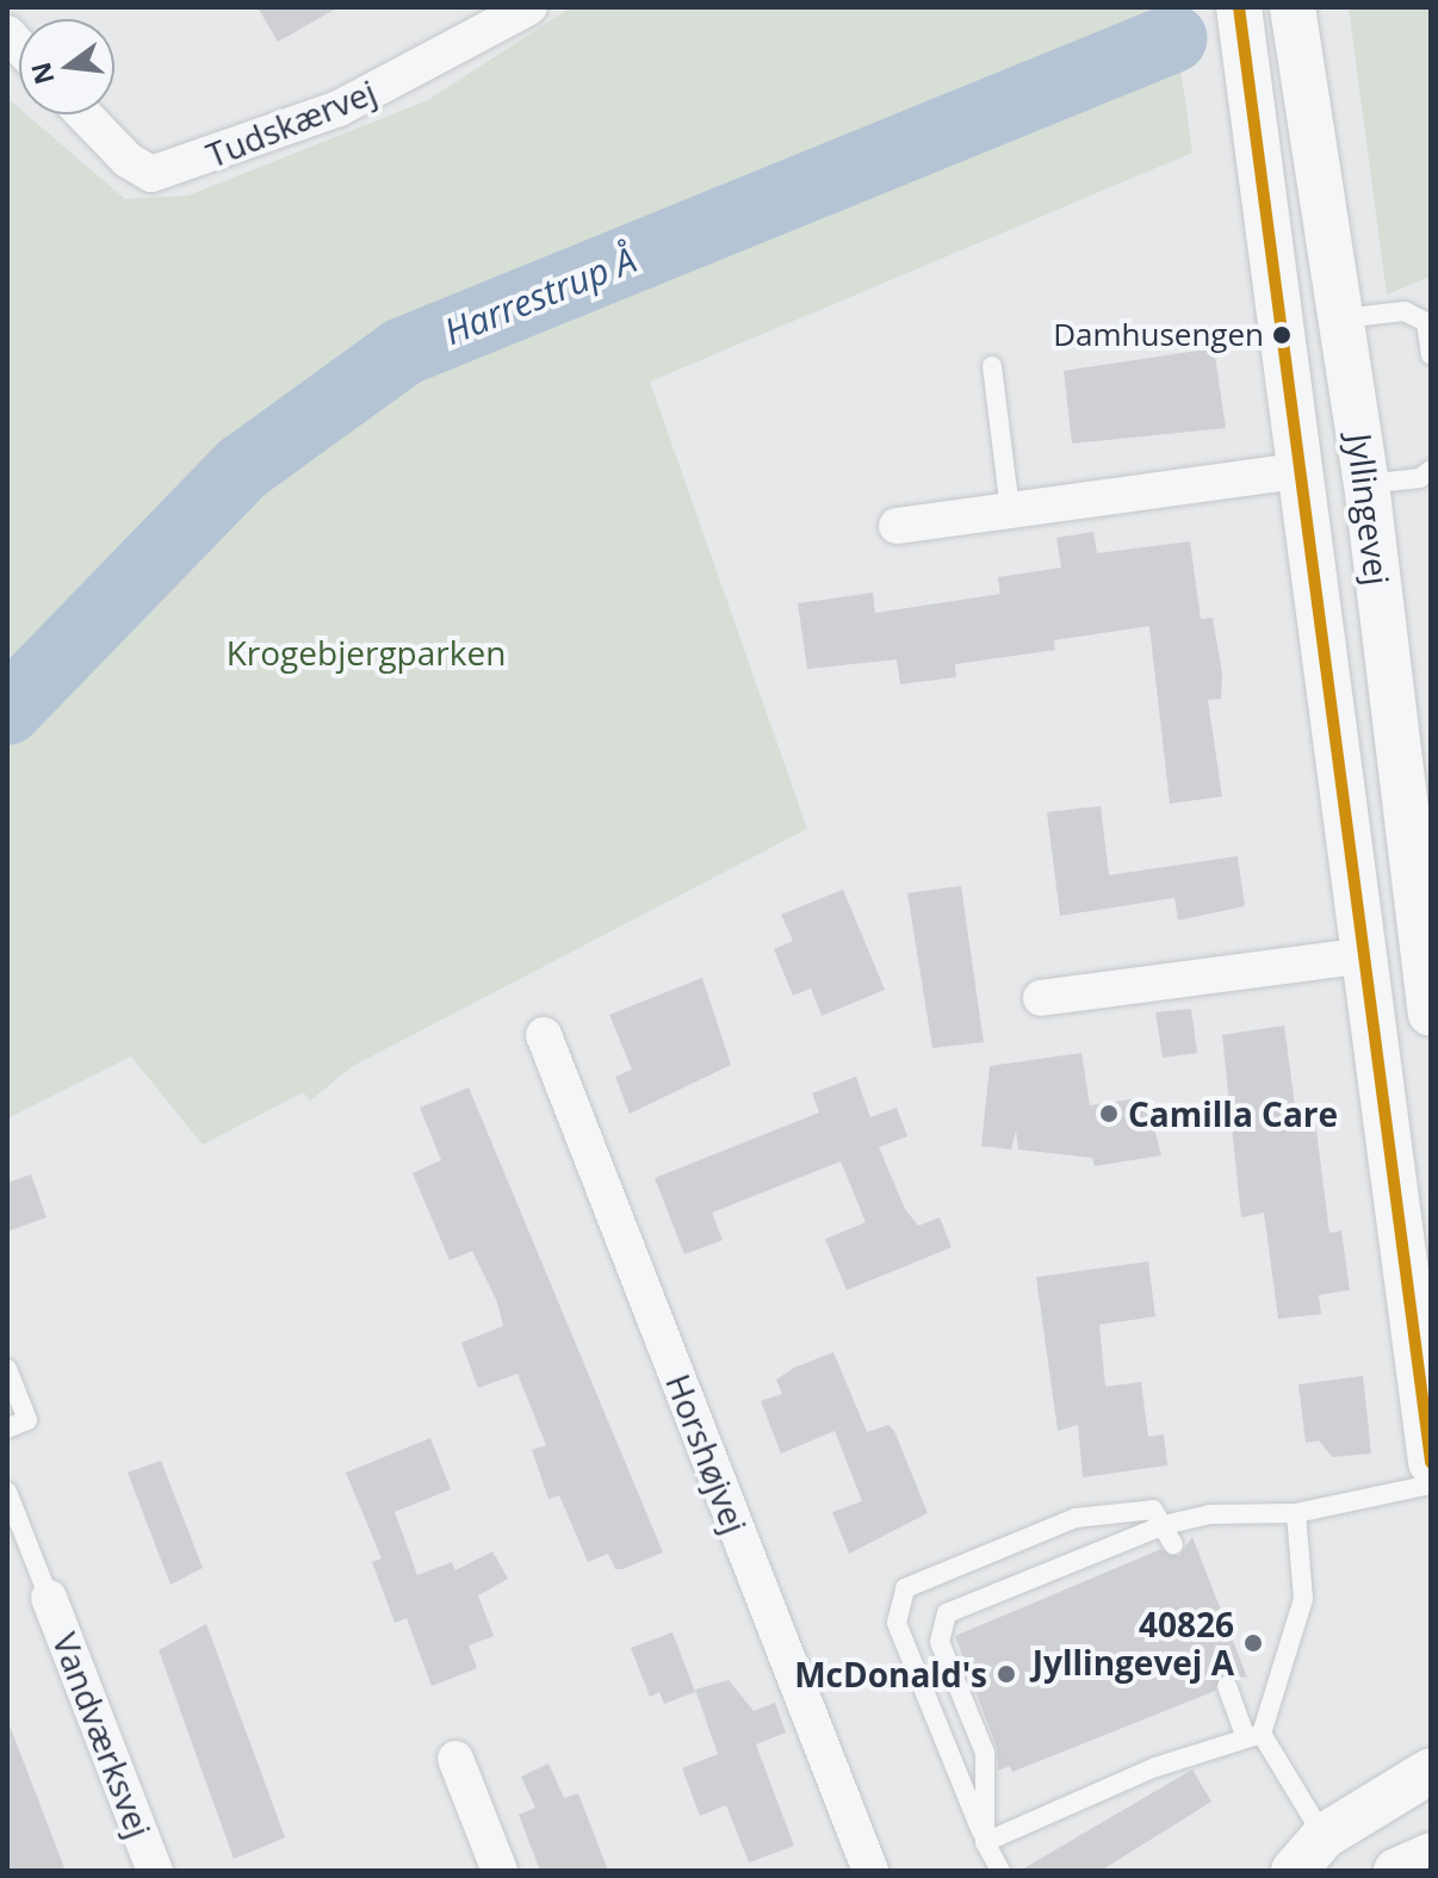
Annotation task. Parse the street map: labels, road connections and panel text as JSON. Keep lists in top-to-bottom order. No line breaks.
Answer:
{"streets":{"street":["Tudskærvej","Jyllingevej","Horshøjvej","Vandværksvej"]},"water":["Harrestrup Å"],"parks":["Krogebjergparken"],"places":["Damhusengen","Camilla Care","40826 Jyllingevej A","McDonald's"],"north":"left"}
